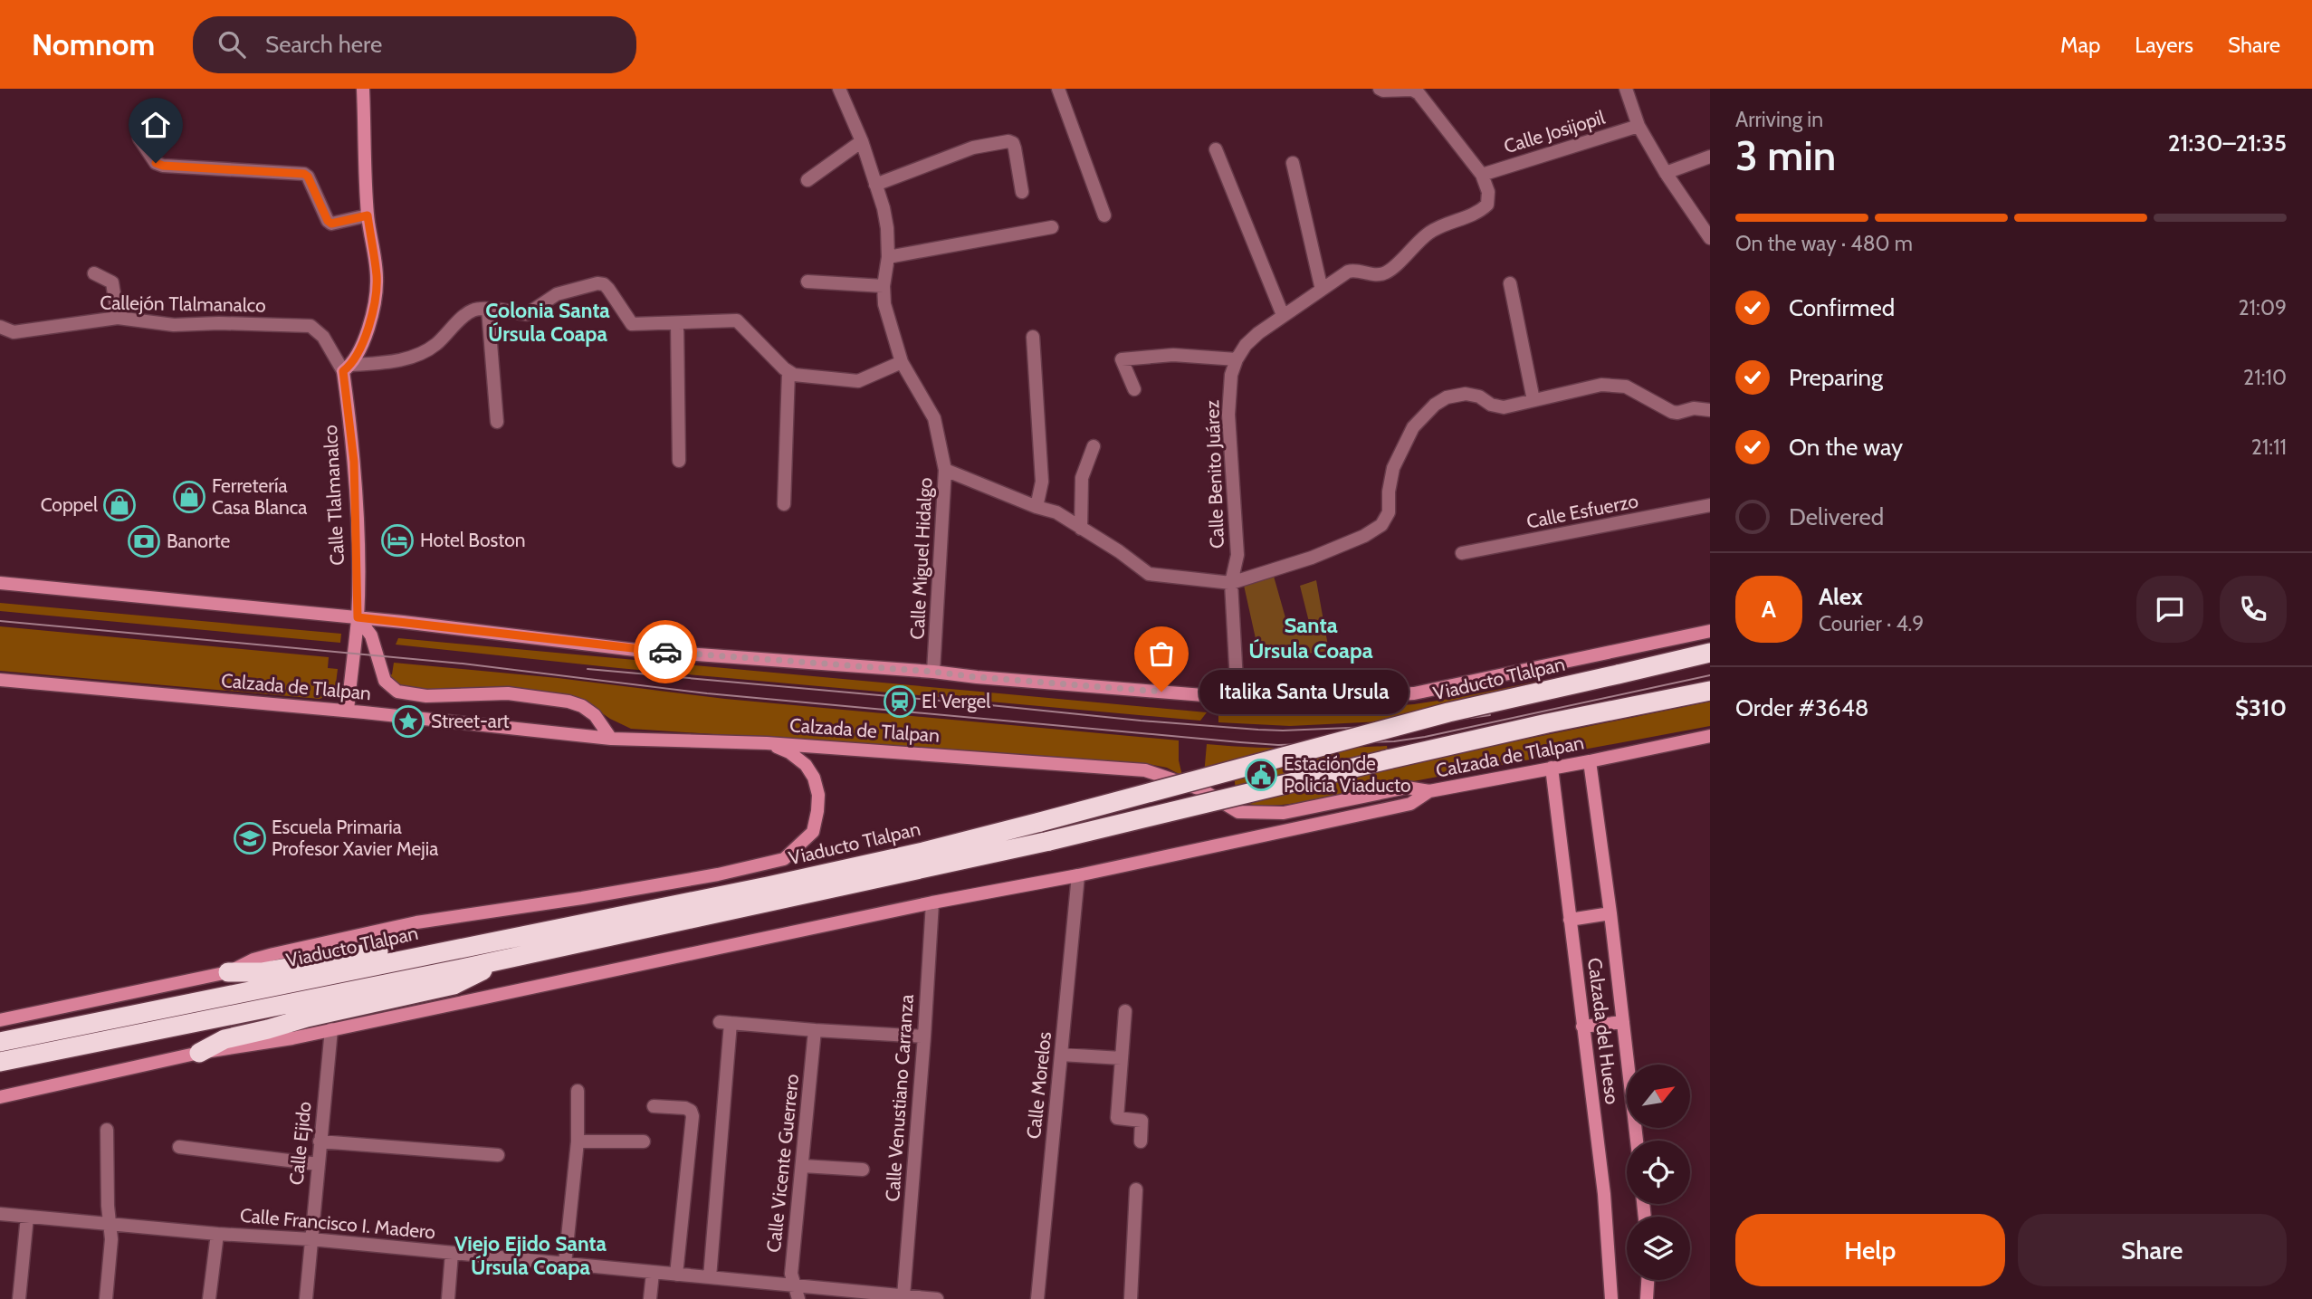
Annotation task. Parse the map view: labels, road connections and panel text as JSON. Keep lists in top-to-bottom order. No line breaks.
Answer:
{"streets":{"highway":["Viaducto Tlalpan"],"main road":["Calle Tlalmanalco","Calzada de Tlalpan","Calzada del Hueso"],"street":["Calle Josijopil","Callejón Tlalmanalco","Calle Benito Juárez","Calle Esfuerzo","Calle Miguel Hidalgo","Calle Morelos","Calle Venustiano Carranza","Calle Ejido","Calle Vicente Guerrero","Calle Francisco I. Madero"]},"crossings":[["Calle Josijopil","Calle Benito Juárez"],["Callejón Tlalmanalco","Calle Tlalmanalco"],["Calle Tlalmanalco","Calzada de Tlalpan"],["Viaducto Tlalpan","Calzada de Tlalpan"],["Calzada de Tlalpan","Calzada del Hueso"],["Calle Venustiano Carranza","Calle Francisco I. Madero"],["Calle Ejido","Calle Francisco I. Madero"],["Calle Vicente Guerrero","Calle Francisco I. Madero"]],"districts":["Colonia Santa Úrsula Coapa","Santa Úrsula Coapa","Viejo Ejido Santa Úrsula Coapa"],"places":{"shop":["Ferretería Casa Blanca","Coppel"],"hotel":["Hotel Boston"],"bank":["Banorte"],"other":["Italika Santa Ursula"],"station":["El Vergel"],"place":["Street-art"],"public building":["Estación de Policía Viaducto"],"school or university":["Escuela Primaria Profesor Xavier Mejia"]},"north":"top right","page":{"header":"Nomnom","search":"Search here","nav":["Map","Layers","Share"],"heading":["3 min","Arriving in","21:30–21:35"],"panel":["Alex","Courier · 4.9","Order #3648","$310"],"bar":"On the way · 480 m","list":[["Confirmed","21:09"],["Preparing","21:10"],["On the way","21:11"],"Delivered"],"round":"A","bubble":"Italika Santa Ursula","buttons":["Help","Share"]}}
